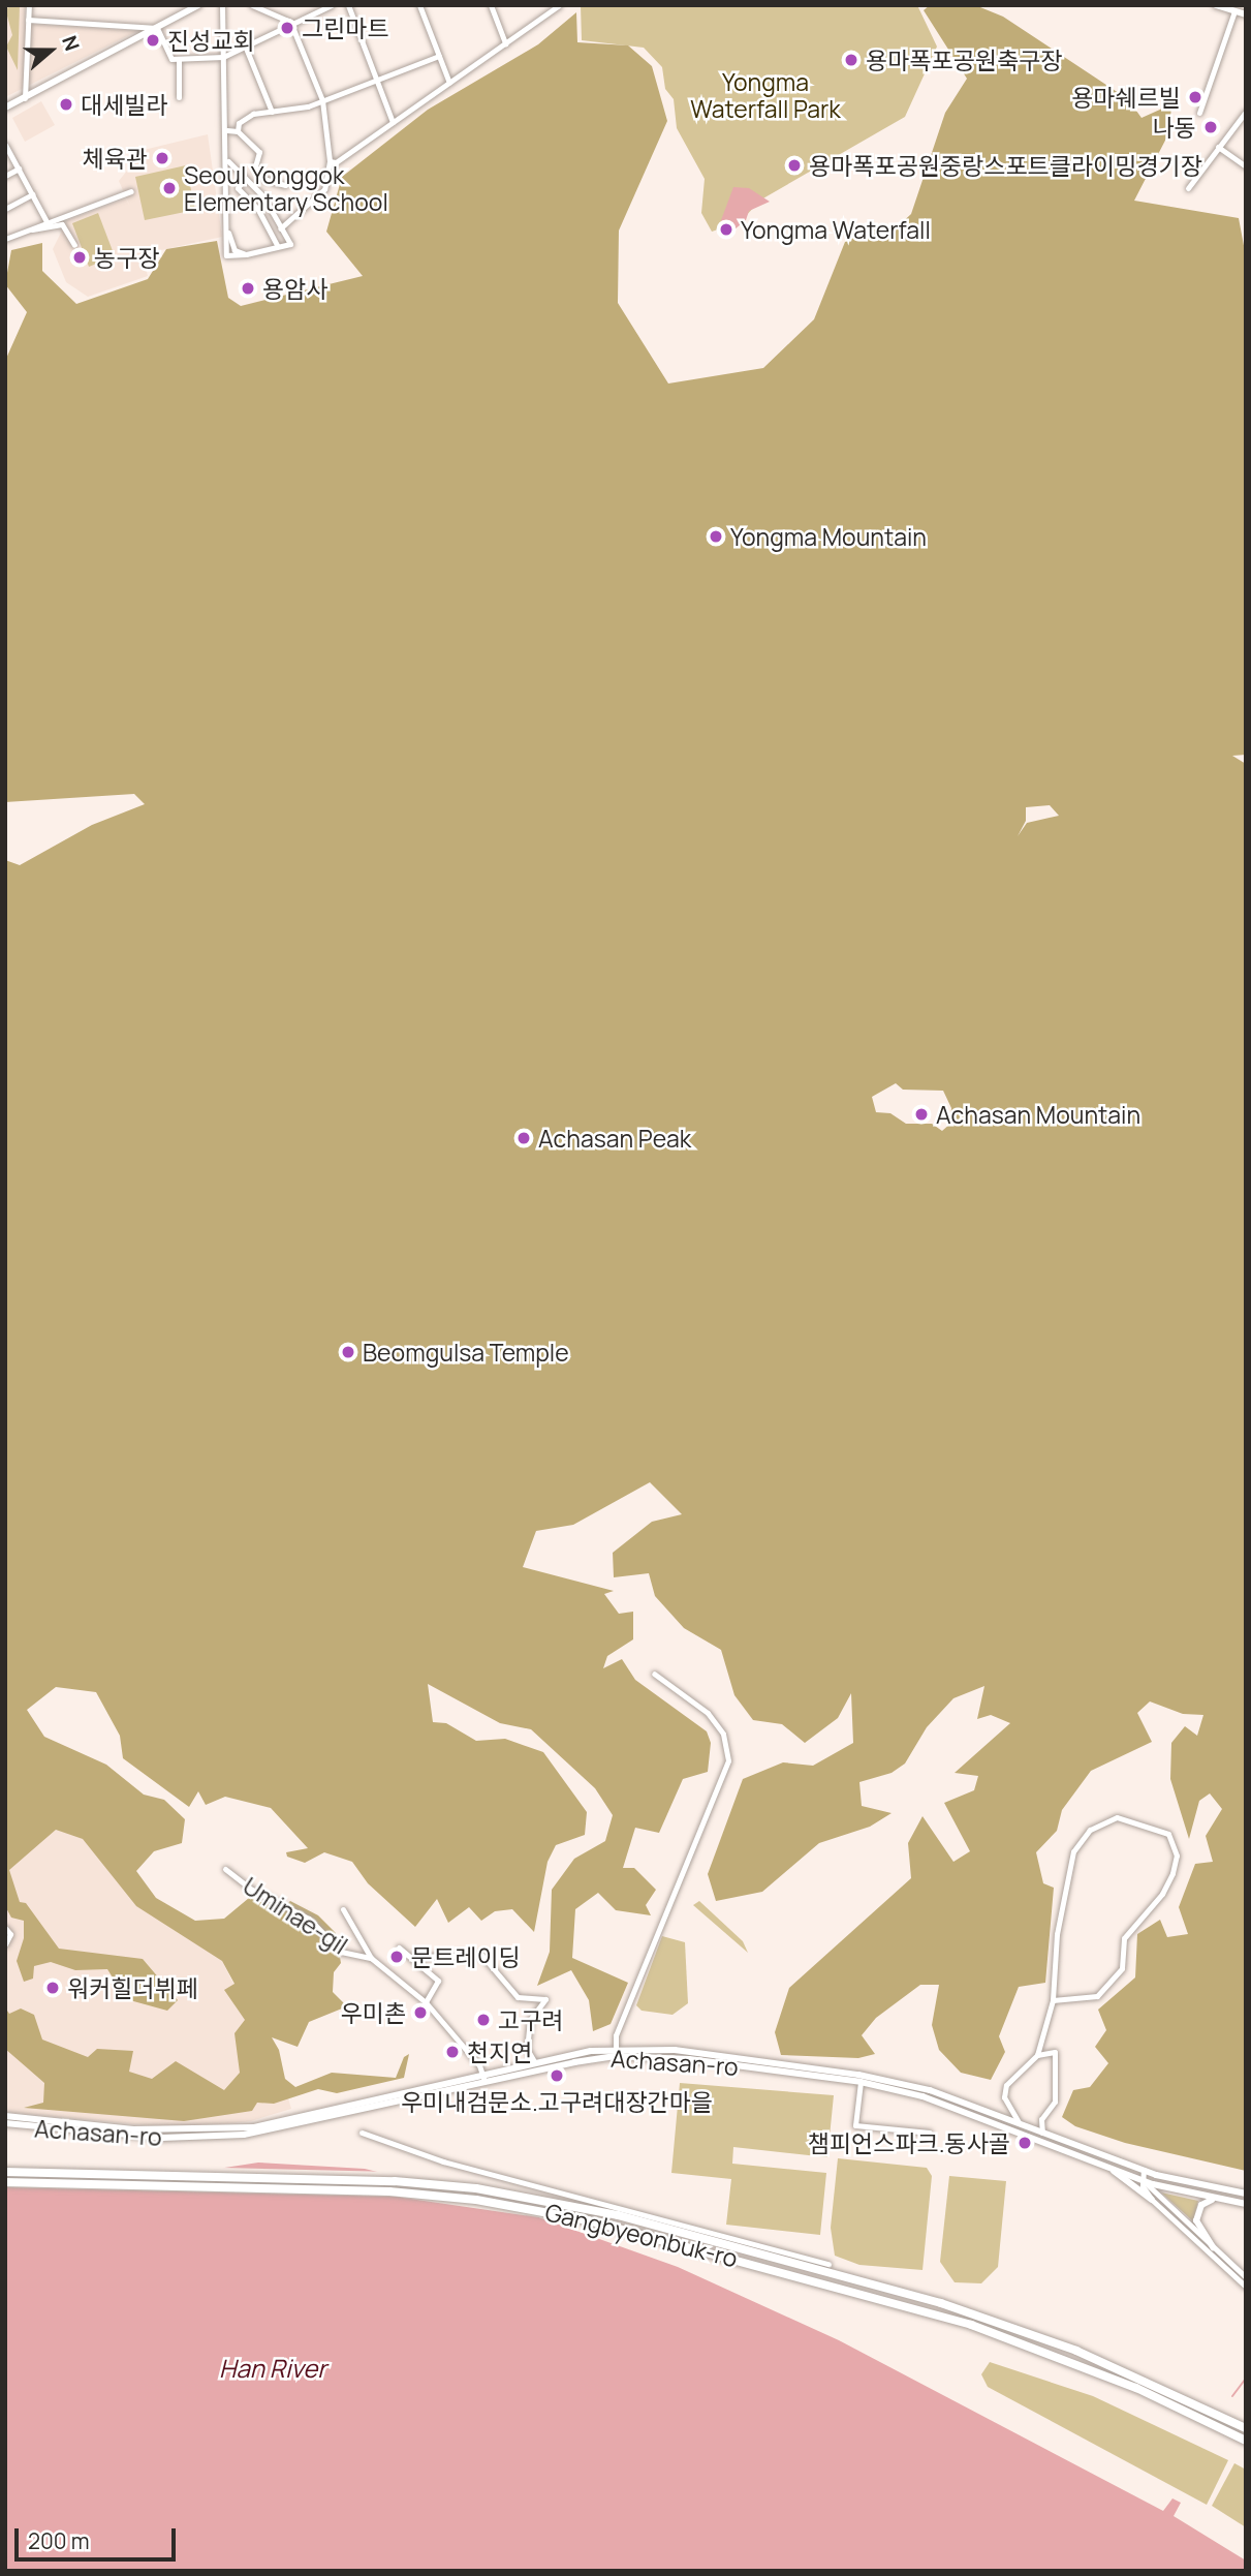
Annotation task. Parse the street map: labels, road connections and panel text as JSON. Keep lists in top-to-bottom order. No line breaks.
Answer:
{"streets":{"highway":["Gangbyeonbuk-ro"],"main road":["Achasan-ro"],"street":["Uminae-gil"]},"crossings":[["Uminae-gil","Achasan-ro"]],"water":["Han River"],"parks":["Yongma Waterfall Park"],"places":["그린마트","진성교회","용마폭포공원축구장","용마쉐르빌","대세빌라","나동","체육관","용마폭포공원중랑스포트클라이밍경기장","Seoul Yonggok Elementary School","Yongma Waterfall","농구장","용암사","Yongma Mountain","Achasan Mountain","Achasan Peak","Beomgulsa Temple","문트레이딩","워커힐더뷔페","우미촌","고구려","천지연","우미내검문소.고구려대장간마을","챔피언스파크.동사골"],"scale_bar":"200 m","north":"right"}
